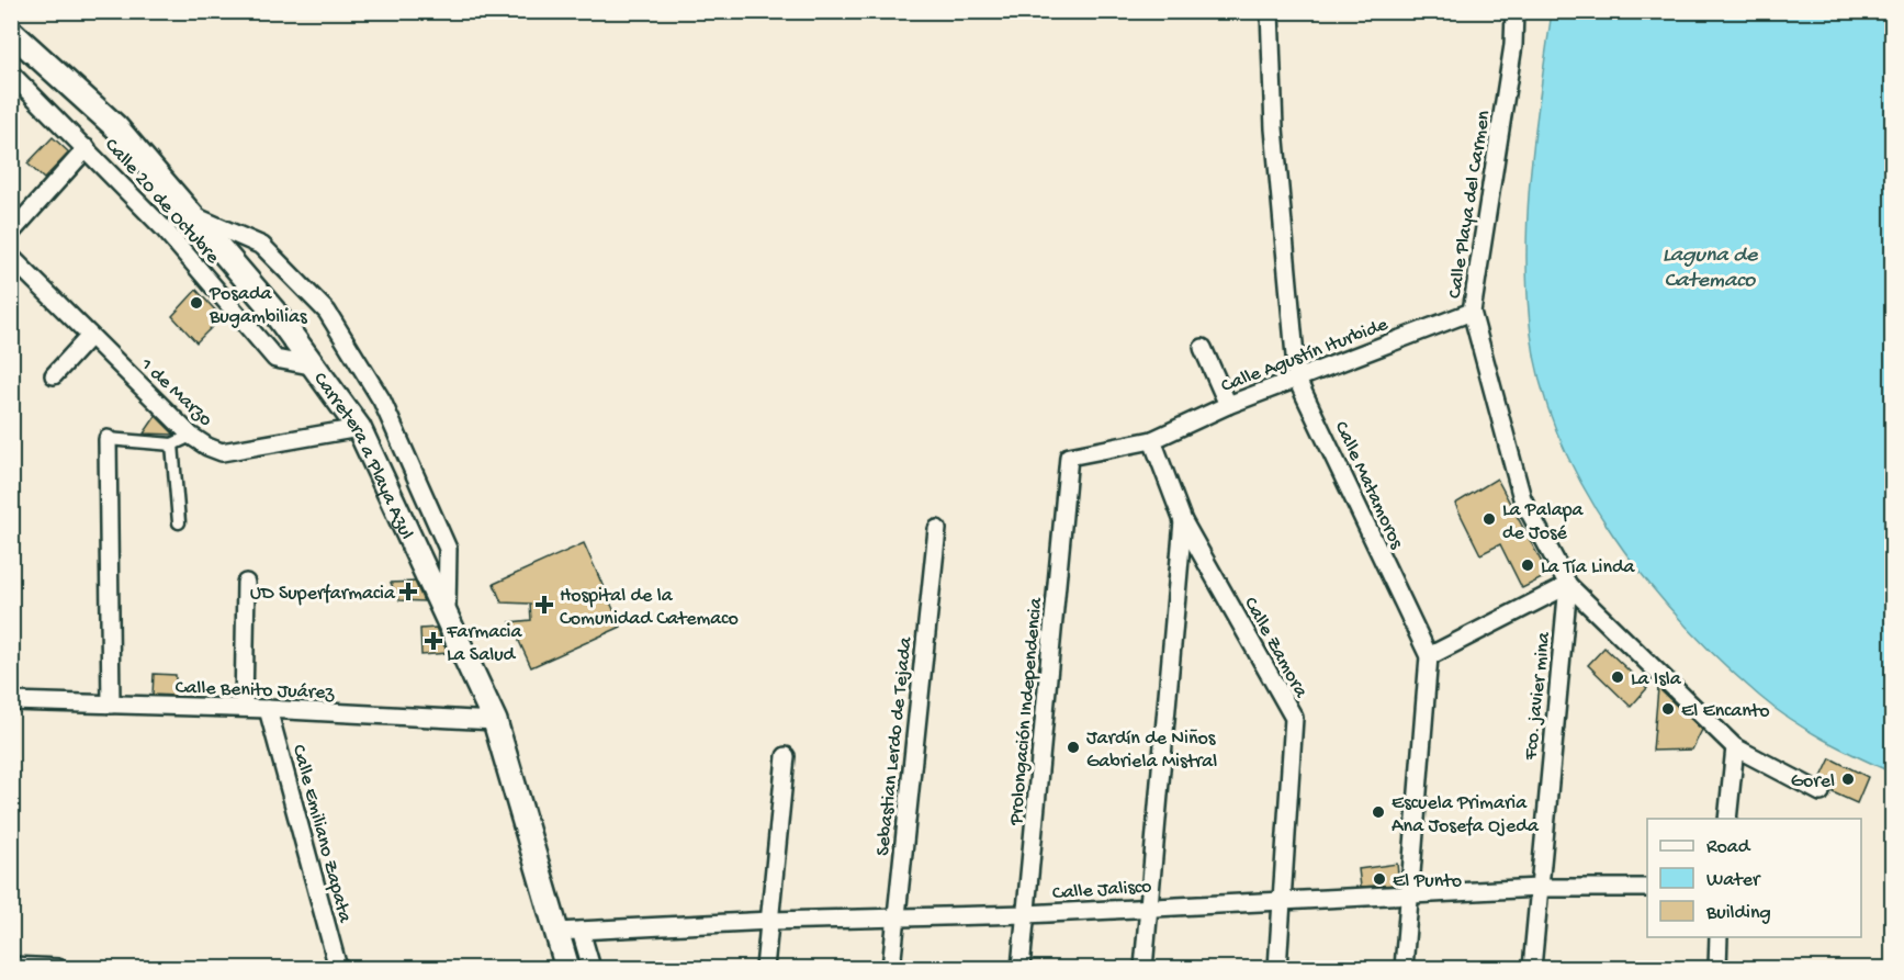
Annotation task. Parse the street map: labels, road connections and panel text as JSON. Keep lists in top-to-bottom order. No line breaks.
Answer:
{"streets":{"main road":["Carretera a Playa Azul"],"street":["Calle 20 de Octubre","Calle Playa del Carmen","Calle Agustín Iturbide","1 de Marzo","Calle Matamoros","Calle Zamora","Calle Benito Juárez","Fco. javier mina","Prolongación Independencia","Sebastian Lerdo de Tejada","Calle Emiliano Zapata","Calle Jalisco"]},"crossings":[["Calle 20 de Octubre","Carretera a Playa Azul"],["Calle Playa del Carmen","Calle Agustín Iturbide"],["Calle Playa del Carmen","Fco. javier mina"],["Calle Agustín Iturbide","Calle Matamoros"],["Calle Agustín Iturbide","Calle Zamora"],["Calle Agustín Iturbide","Prolongación Independencia"],["1 de Marzo","Carretera a Playa Azul"],["Carretera a Playa Azul","Calle Benito Juárez"],["Carretera a Playa Azul","Calle Jalisco"],["Calle Zamora","Calle Jalisco"],["Calle Benito Juárez","Calle Emiliano Zapata"],["Fco. javier mina","Calle Jalisco"],["Prolongación Independencia","Calle Jalisco"],["Sebastian Lerdo de Tejada","Calle Jalisco"]],"water":["Laguna de Catemaco"],"places":{"other":["Posada Bugambilias","La Palapa de José","La Tía Linda","La Isla","El Encanto","Jardín de Niños Gabriela Mistral","Gorel","Escuela Primaria Ana Josefa Ojeda","El Punto"],"health":["UD Superfarmacia","Hospital de la Comunidad Catemaco","Farmacia La Salud"]},"legend":["Road","Water","Building"]}
